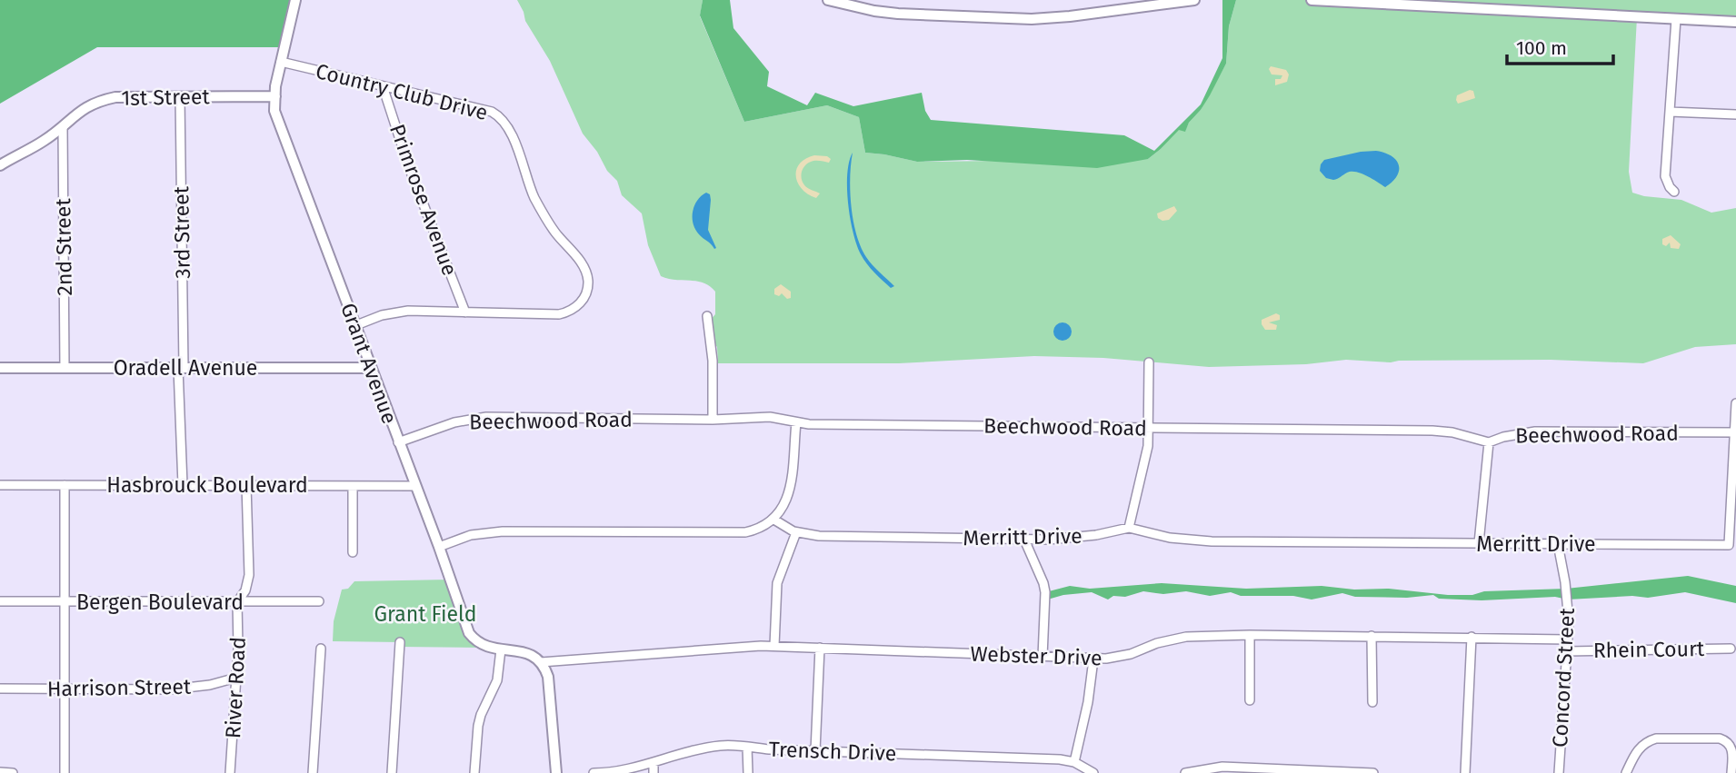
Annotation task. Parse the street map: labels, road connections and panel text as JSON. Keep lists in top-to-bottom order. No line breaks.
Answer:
{"streets":{"street":["Country Club Drive","1st Street","Primrose Avenue","3rd Street","2nd Street","Grant Avenue","Oradell Avenue","Beechwood Road","Hasbrouck Boulevard","Merritt Drive","Bergen Boulevard","Rhein Court","Webster Drive","Concord Street","Harrison Street","River Road","Trensch Drive"]},"crossings":[["Country Club Drive","Primrose Avenue"],["Country Club Drive","Grant Avenue"],["1st Street","3rd Street"],["1st Street","2nd Street"],["1st Street","Grant Avenue"],["3rd Street","Oradell Avenue"],["3rd Street","Hasbrouck Boulevard"],["2nd Street","Oradell Avenue"],["Grant Avenue","Oradell Avenue"],["Grant Avenue","Beechwood Road"],["Grant Avenue","Hasbrouck Boulevard"],["Grant Avenue","Webster Drive"],["Beechwood Road","Merritt Drive"],["Merritt Drive","Concord Street"],["Bergen Boulevard","River Road"],["Rhein Court","Concord Street"],["Webster Drive","Concord Street"],["Harrison Street","River Road"]],"parks":["Grant Field"],"scale_bar":"100 m"}
